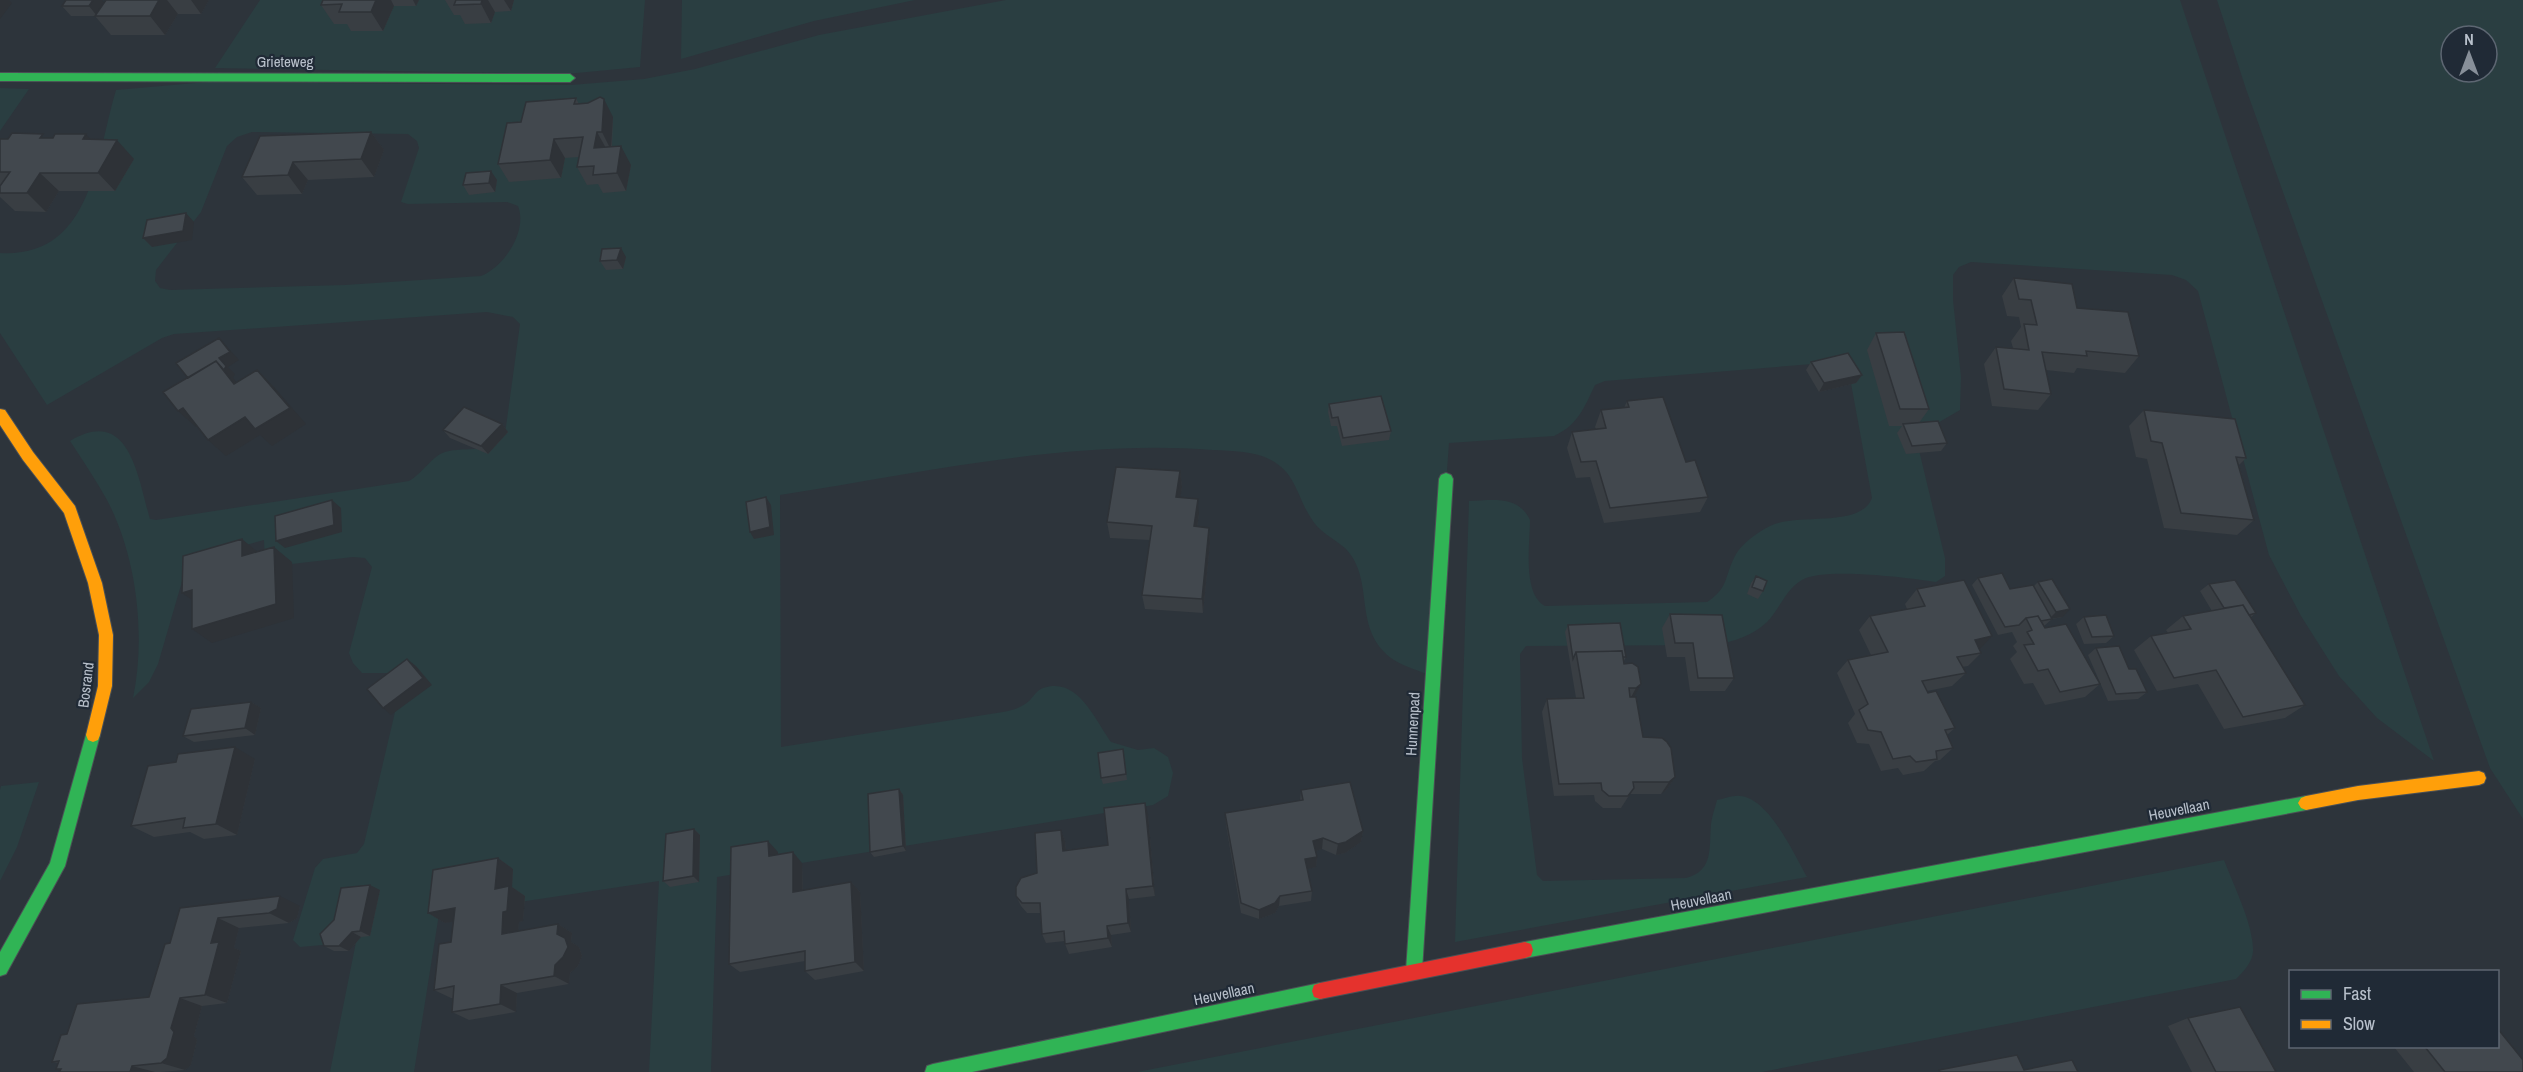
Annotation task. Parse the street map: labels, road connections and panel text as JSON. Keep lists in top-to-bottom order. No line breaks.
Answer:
{"streets":{"street":["Grieteweg","Bosrand","Hunnenpad","Heuvellaan"]},"crossings":[["Hunnenpad","Heuvellaan"]],"legend":["Fast","Slow"],"north":"top"}
